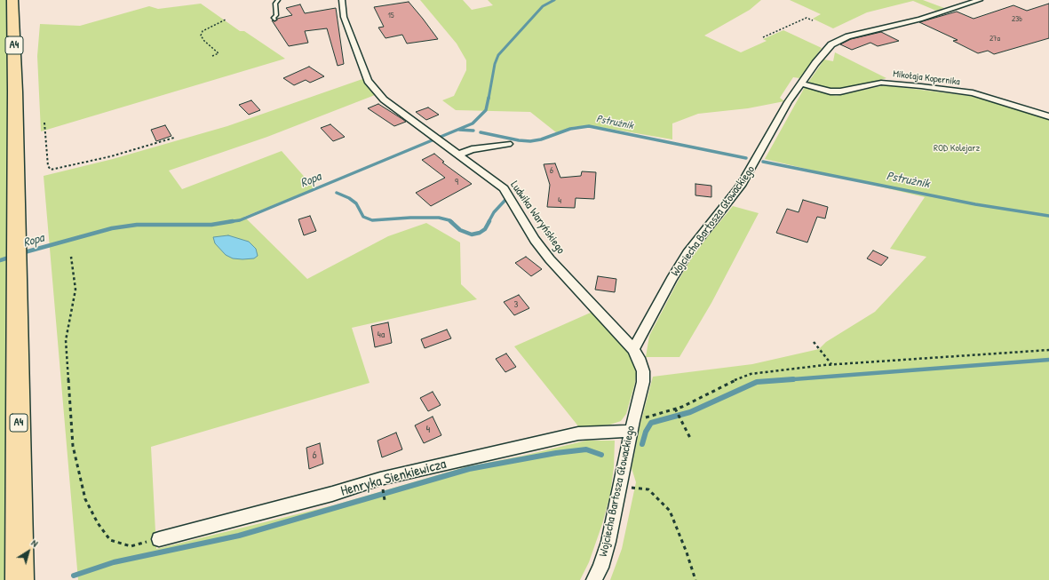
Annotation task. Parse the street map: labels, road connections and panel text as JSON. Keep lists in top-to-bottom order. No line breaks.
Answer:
{"streets":{"highway":["A4"],"street":["Mikołaja Kopernika","Ludwika Waryńskiego","Wojciecha Bartosza Głowackiego","Henryka Sienkiewicza"]},"crossings":[["Mikołaja Kopernika","Wojciecha Bartosza Głowackiego"],["Ludwika Waryńskiego","Wojciecha Bartosza Głowackiego"],["Wojciecha Bartosza Głowackiego","Henryka Sienkiewicza"]],"water":["Pstrużnik","Ropa"],"parks":["ROD Kolejarz"],"house_numbers":["15","23b","27a","6","9","4","3","4a","4","6"],"north":"top right"}
